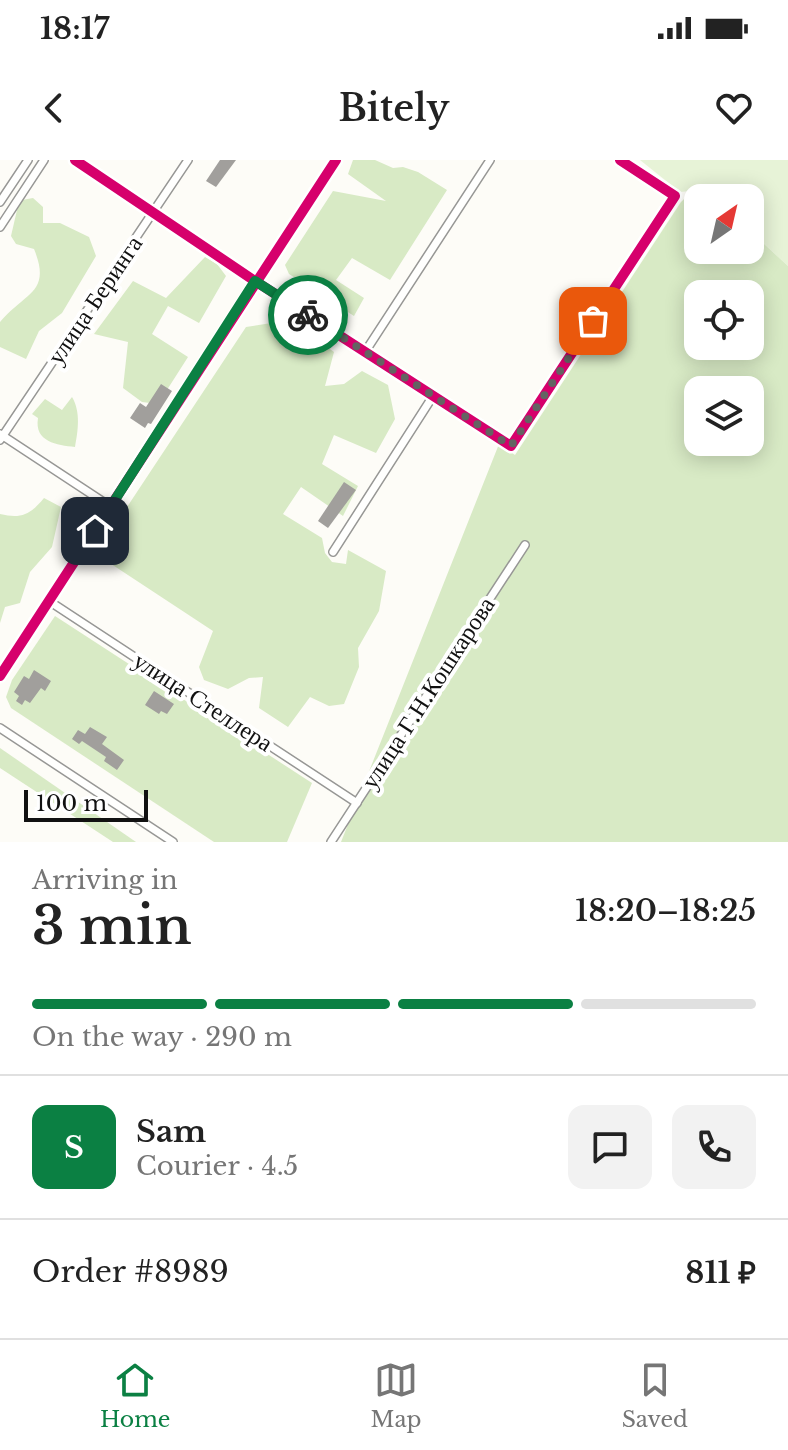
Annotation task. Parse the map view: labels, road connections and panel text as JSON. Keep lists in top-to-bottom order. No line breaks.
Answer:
{"streets":{"street":["улица Беринга","улица Г.Н.Кошкарова","улица Стеллера"]},"crossings":[["улица Г.Н.Кошкарова","улица Стеллера"]],"scale_bar":"100 m","north":"top right","page":{"status":"18:17","header":"Bitely","scale":"100 m","heading":["3 min","Arriving in","18:20–18:25"],"panel":["Sam","Courier · 4.5","Order #8989","811 ₽"],"bar":"On the way · 290 m","round":"S","tabs":["Home","Map","Saved"]}}
